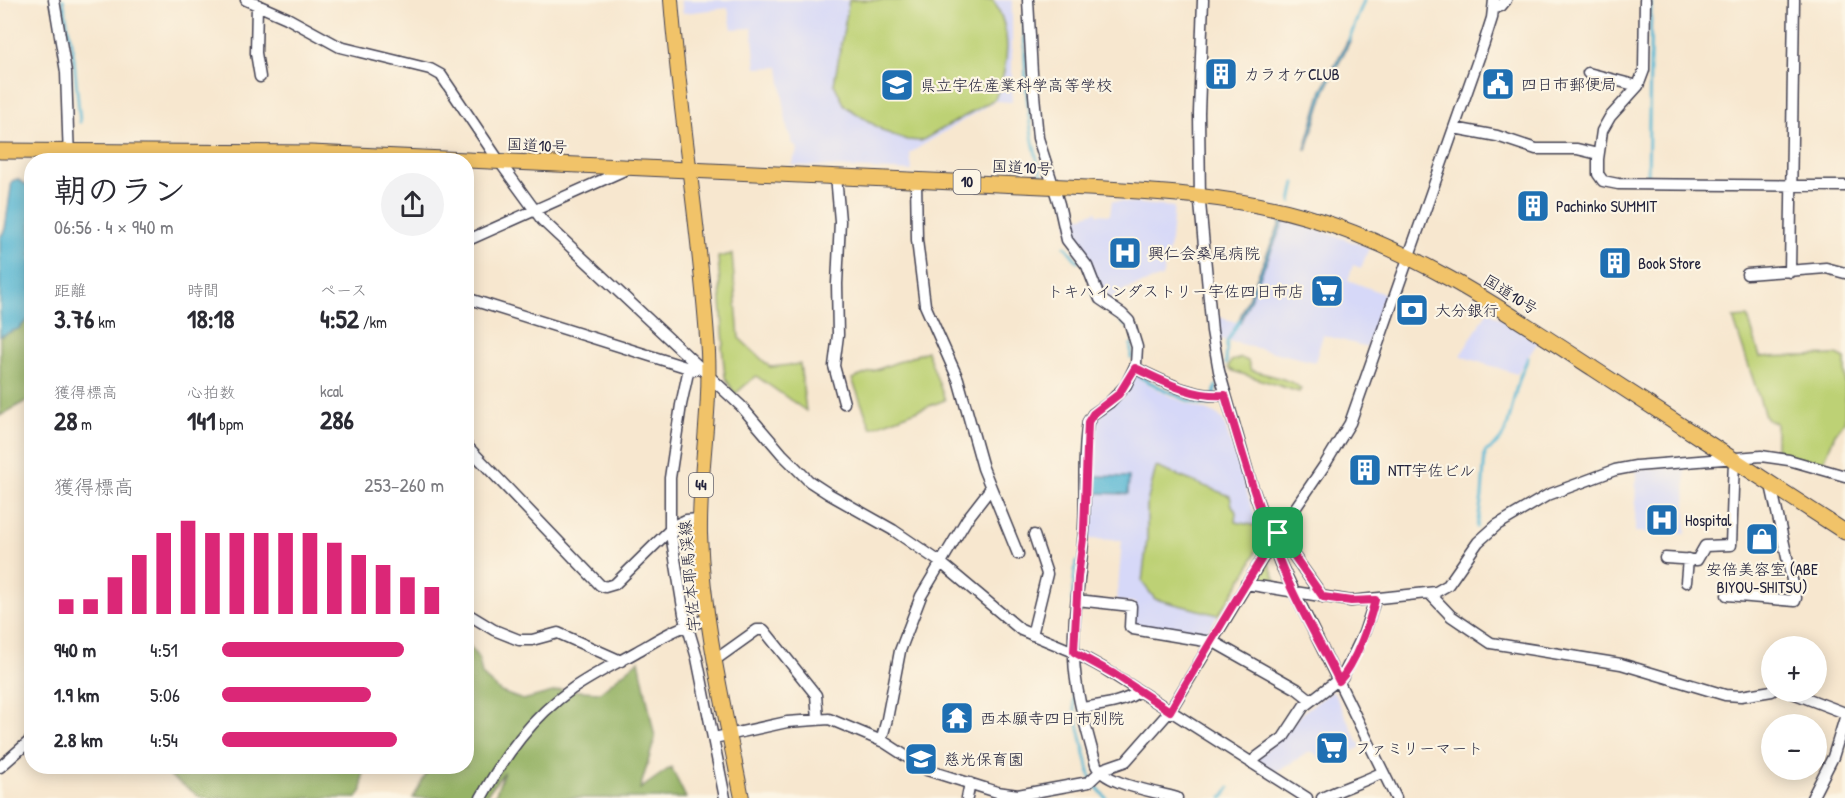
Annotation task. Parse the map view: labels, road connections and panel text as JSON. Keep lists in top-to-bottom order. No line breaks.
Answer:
{"streets":{"highway":["国道10号","10"],"main road":["44","宇佐本耶馬渓線"]},"crossings":[["国道10号","宇佐本耶馬渓線"]],"places":{"building":["カラオケCLUB","Pachinko SUMMIT","Book Store","NTT宇佐ビル"],"public building":["四日市郵便局"],"school or university":["県立宇佐産業科学高等学校","慈光保育園"],"hospital":["興仁会桑尾病院","Hospital"],"supermarket":["トキハインダストリー宇佐四日市店","ファミリーマート"],"bank":["大分銀行"],"shop":["安倍美容室 (ABE BIYOU-SHITSU)"],"temple":["西本願寺四日市別院"]},"page":{"heading":["朝のラン","06:56 · 4 × 940 m"],"stats":[["距離","3.76 km"],["時間","18:18"],["ペース","4:52 /km"],["獲得標高","28 m"],["心拍数","141 bpm"],["kcal","286"]],"chart":["獲得標高","253–260 m"],"list":[{"name":"940 m","note":"4:51"},{"name":"1.9 km","note":"5:06"},{"name":"2.8 km","note":"4:54"}],"map_buttons":["+","−"]}}
